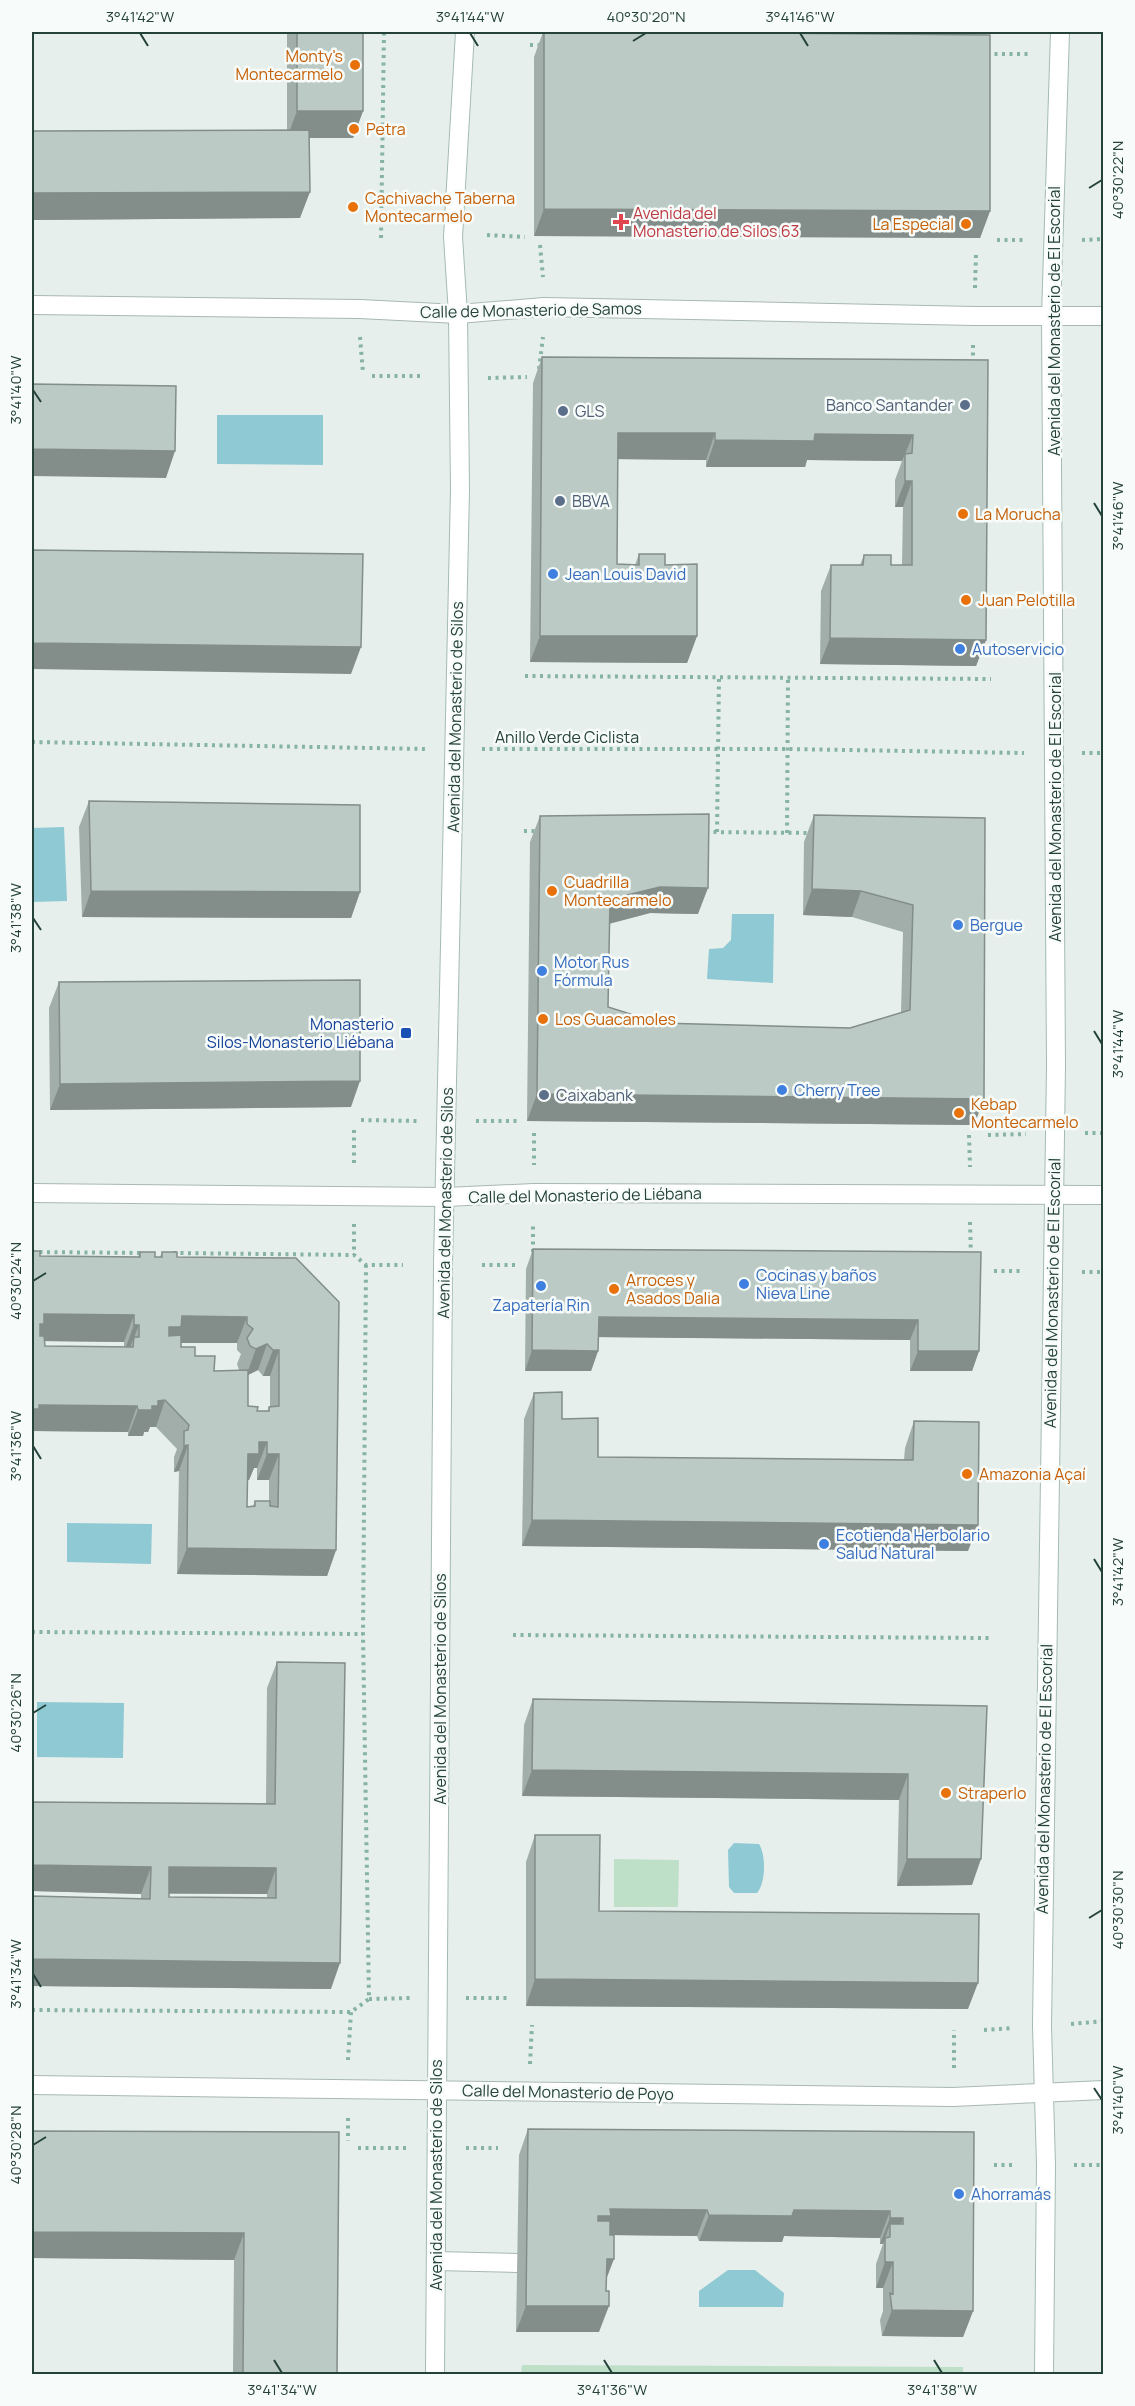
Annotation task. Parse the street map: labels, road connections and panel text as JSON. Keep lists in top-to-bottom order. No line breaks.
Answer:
{"streets":{"street":["Calle de Monasterio de Samos","Avenida del Monasterio de El Escorial","Avenida del Monasterio de Silos","Calle del Monasterio de Liébana","Calle del Monasterio de Poyo"],"path":["Anillo Verde Ciclista"]},"crossings":[["Calle de Monasterio de Samos","Avenida del Monasterio de El Escorial"],["Calle de Monasterio de Samos","Avenida del Monasterio de Silos"],["Avenida del Monasterio de El Escorial","Anillo Verde Ciclista"],["Avenida del Monasterio de El Escorial","Calle del Monasterio de Liébana"],["Avenida del Monasterio de El Escorial","Calle del Monasterio de Poyo"],["Avenida del Monasterio de Silos","Anillo Verde Ciclista"],["Avenida del Monasterio de Silos","Calle del Monasterio de Liébana"],["Avenida del Monasterio de Silos","Calle del Monasterio de Poyo"]],"places":{"other":["Monty's Montecarmelo","Petra","Cachivache Taberna Montecarmelo","La Especial","Banco Santander","GLS","BBVA","La Morucha","Jean Louis David","Juan Pelotilla","Autoservicio","Cuadrilla Montecarmelo","Bergue","Motor Rus Fórmula","Los Guacamoles","Cherry Tree","Caixabank","Kebap Montecarmelo","Cocinas y baños Nieva Line","Zapatería Rin","Arroces y Asados Dalia","Amazonia Açaí","Ecotienda Herbolario Salud Natural","Straperlo","Ahorramás"],"health":["Avenida del Monasterio de Silos 63"],"transit":["Monasterio Silos-Monasterio Liébana"]},"coordinates":["3°41'42\"W","3°41'44\"W","40°30'20\"N","3°41'46\"W","40°30'22\"N","3°41'40\"W","3°41'38\"W","40°30'24\"N","3°41'36\"W","40°30'26\"N","40°30'30\"N","3°41'34\"W","40°30'28\"N"]}
